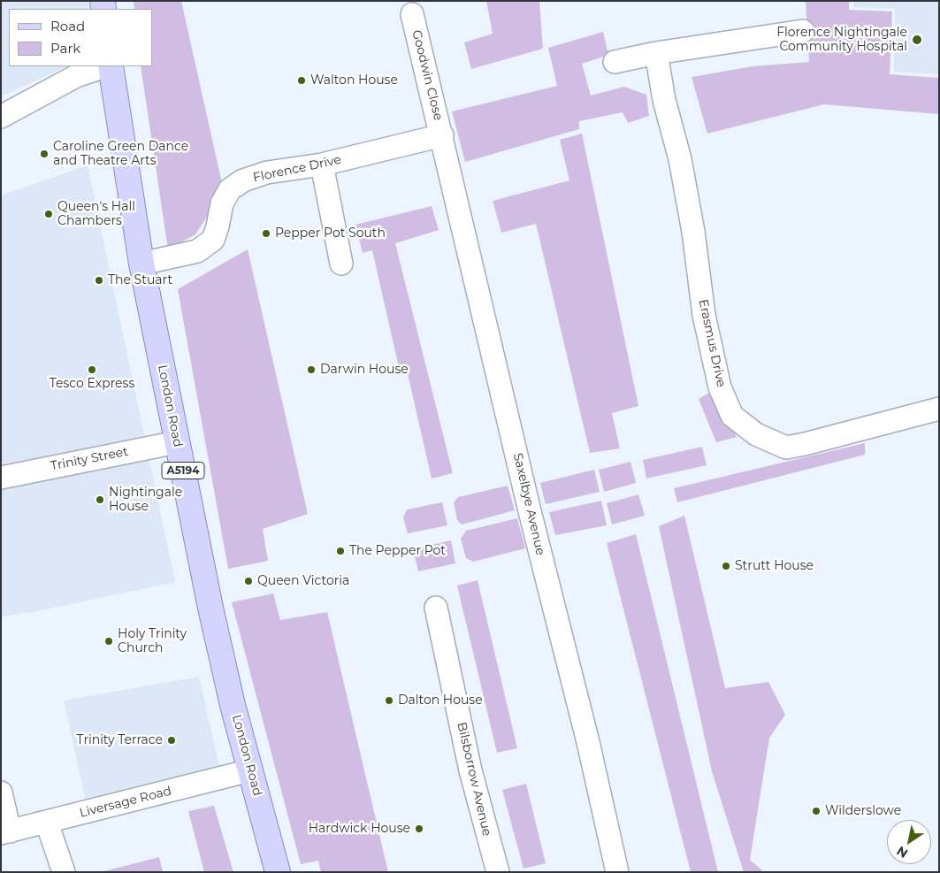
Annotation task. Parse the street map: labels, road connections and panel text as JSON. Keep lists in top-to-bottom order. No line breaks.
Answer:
{"streets":{"main road":["London Road","A5194"],"street":["Goodwin Close","Florence Drive","Erasmus Drive","Trinity Street","Saxelbye Avenue","Bilsborrow Avenue","Liversage Road"]},"crossings":[["Goodwin Close","Florence Drive"],["Goodwin Close","Saxelbye Avenue"],["Florence Drive","London Road"],["Florence Drive","Saxelbye Avenue"],["London Road","Trinity Street"],["London Road","Liversage Road"]],"places":["Florence Nightingale Community Hospital","Walton House","Caroline Green Dance and Theatre Arts","Queen's Hall Chambers","Pepper Pot South","The Stuart","Tesco Express","Darwin House","Nightingale House","The Pepper Pot","Strutt House","Queen Victoria","Holy Trinity Church","Dalton House","Trinity Terrace","Wilderslowe","Hardwick House"],"legend":["Road","Park"],"north":"bottom left"}
